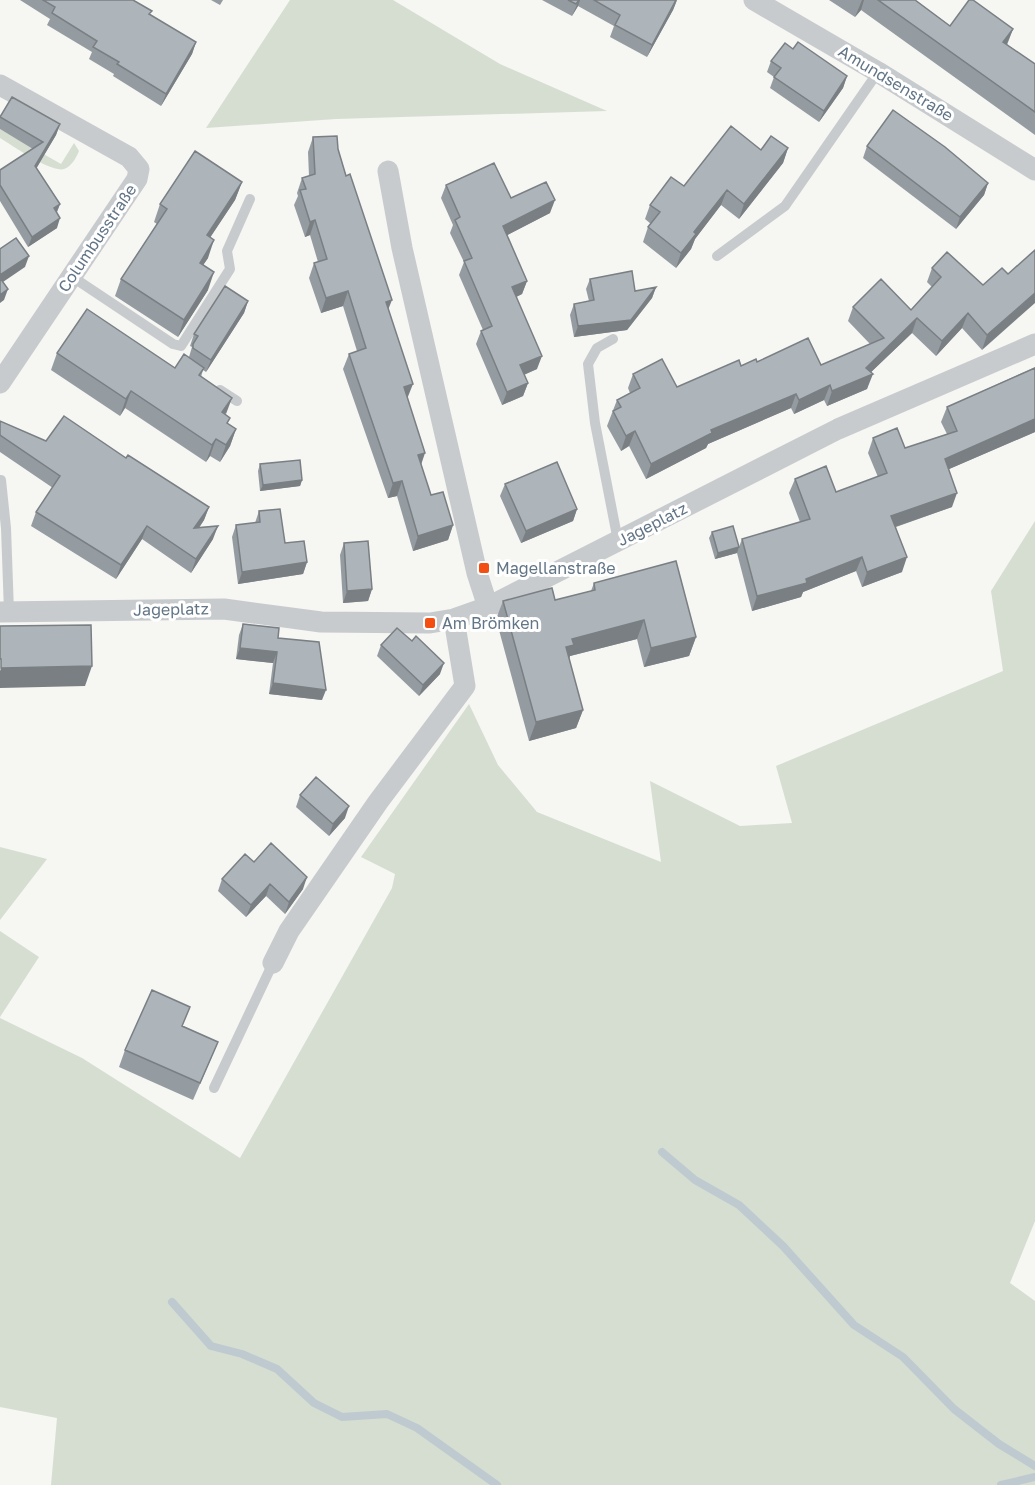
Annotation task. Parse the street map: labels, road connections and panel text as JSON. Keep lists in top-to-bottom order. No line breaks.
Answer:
{"streets":{"street":["Amundsenstraße","Columbusstraße","Jageplatz"]},"places":{"transit":["Magellanstraße","Am Brömken"]}}
